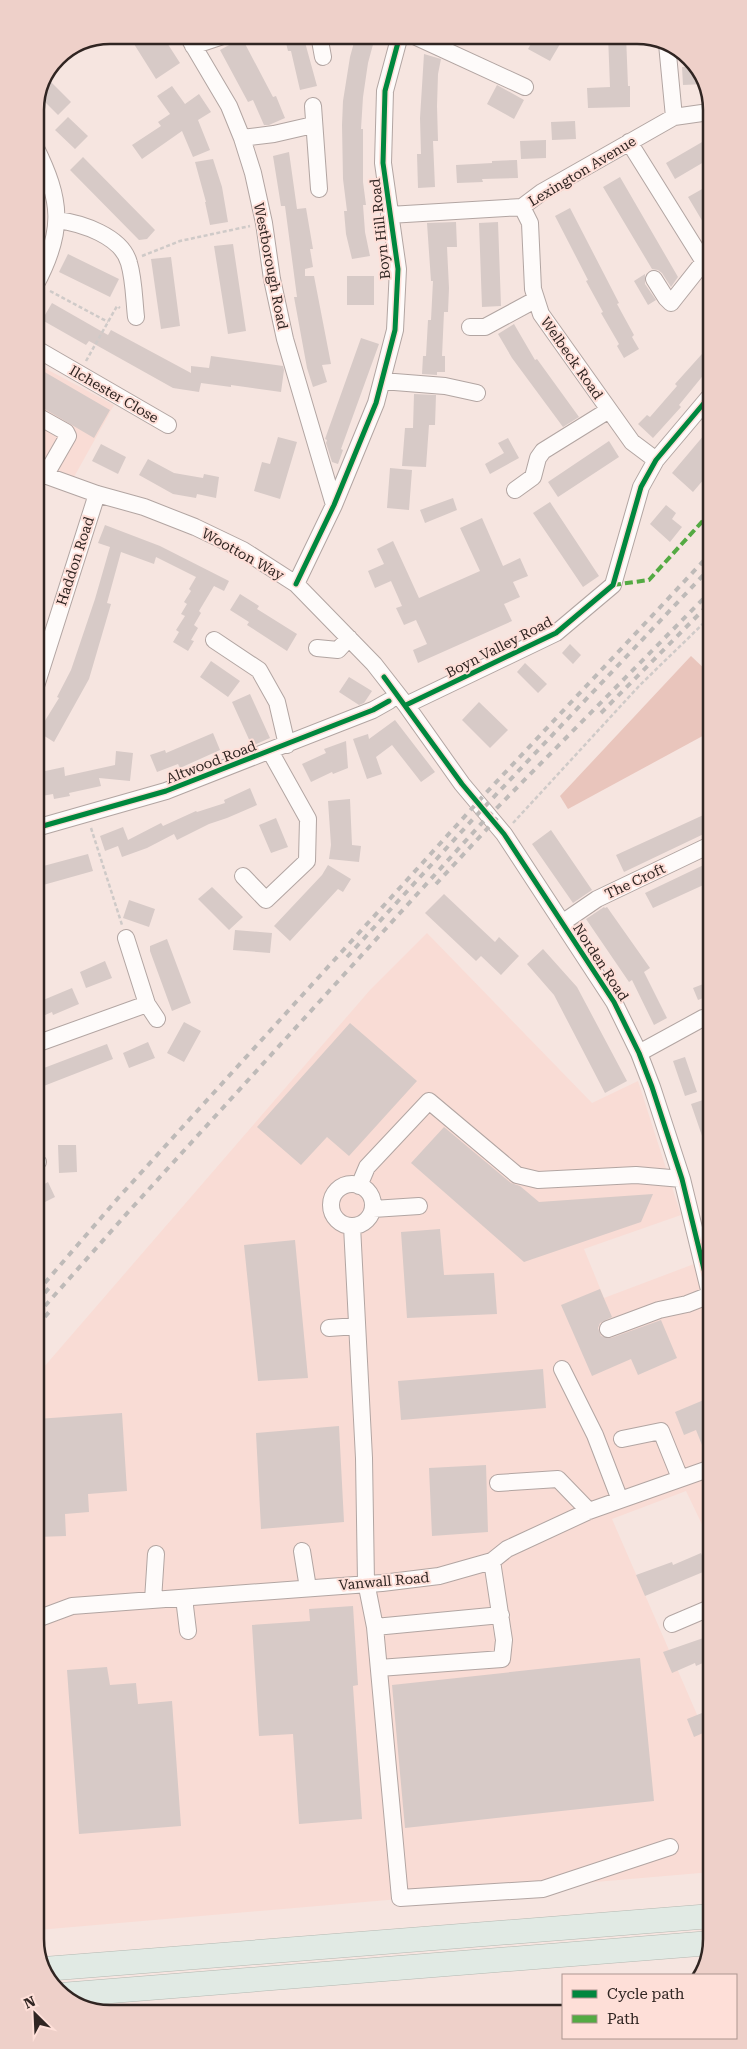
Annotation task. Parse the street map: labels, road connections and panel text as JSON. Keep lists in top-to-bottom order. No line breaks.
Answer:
{"streets":{"street":["Lexington Avenue","Boyn Hill Road","Westborough Road","Welbeck Road","Ilchester Close","Wootton Way","Haddon Road","Boyn Valley Road","Altwood Road","The Croft","Norden Road","Vanwall Road"]},"crossings":[["Lexington Avenue","Boyn Hill Road"],["Lexington Avenue","Welbeck Road"],["Boyn Hill Road","Westborough Road"],["Boyn Hill Road","Wootton Way"],["Welbeck Road","Boyn Valley Road"],["Wootton Way","Haddon Road"],["Wootton Way","Boyn Valley Road"],["Wootton Way","Norden Road"],["Boyn Valley Road","Norden Road"],["The Croft","Norden Road"]],"legend":["Cycle path","Path"],"north":"top left"}
